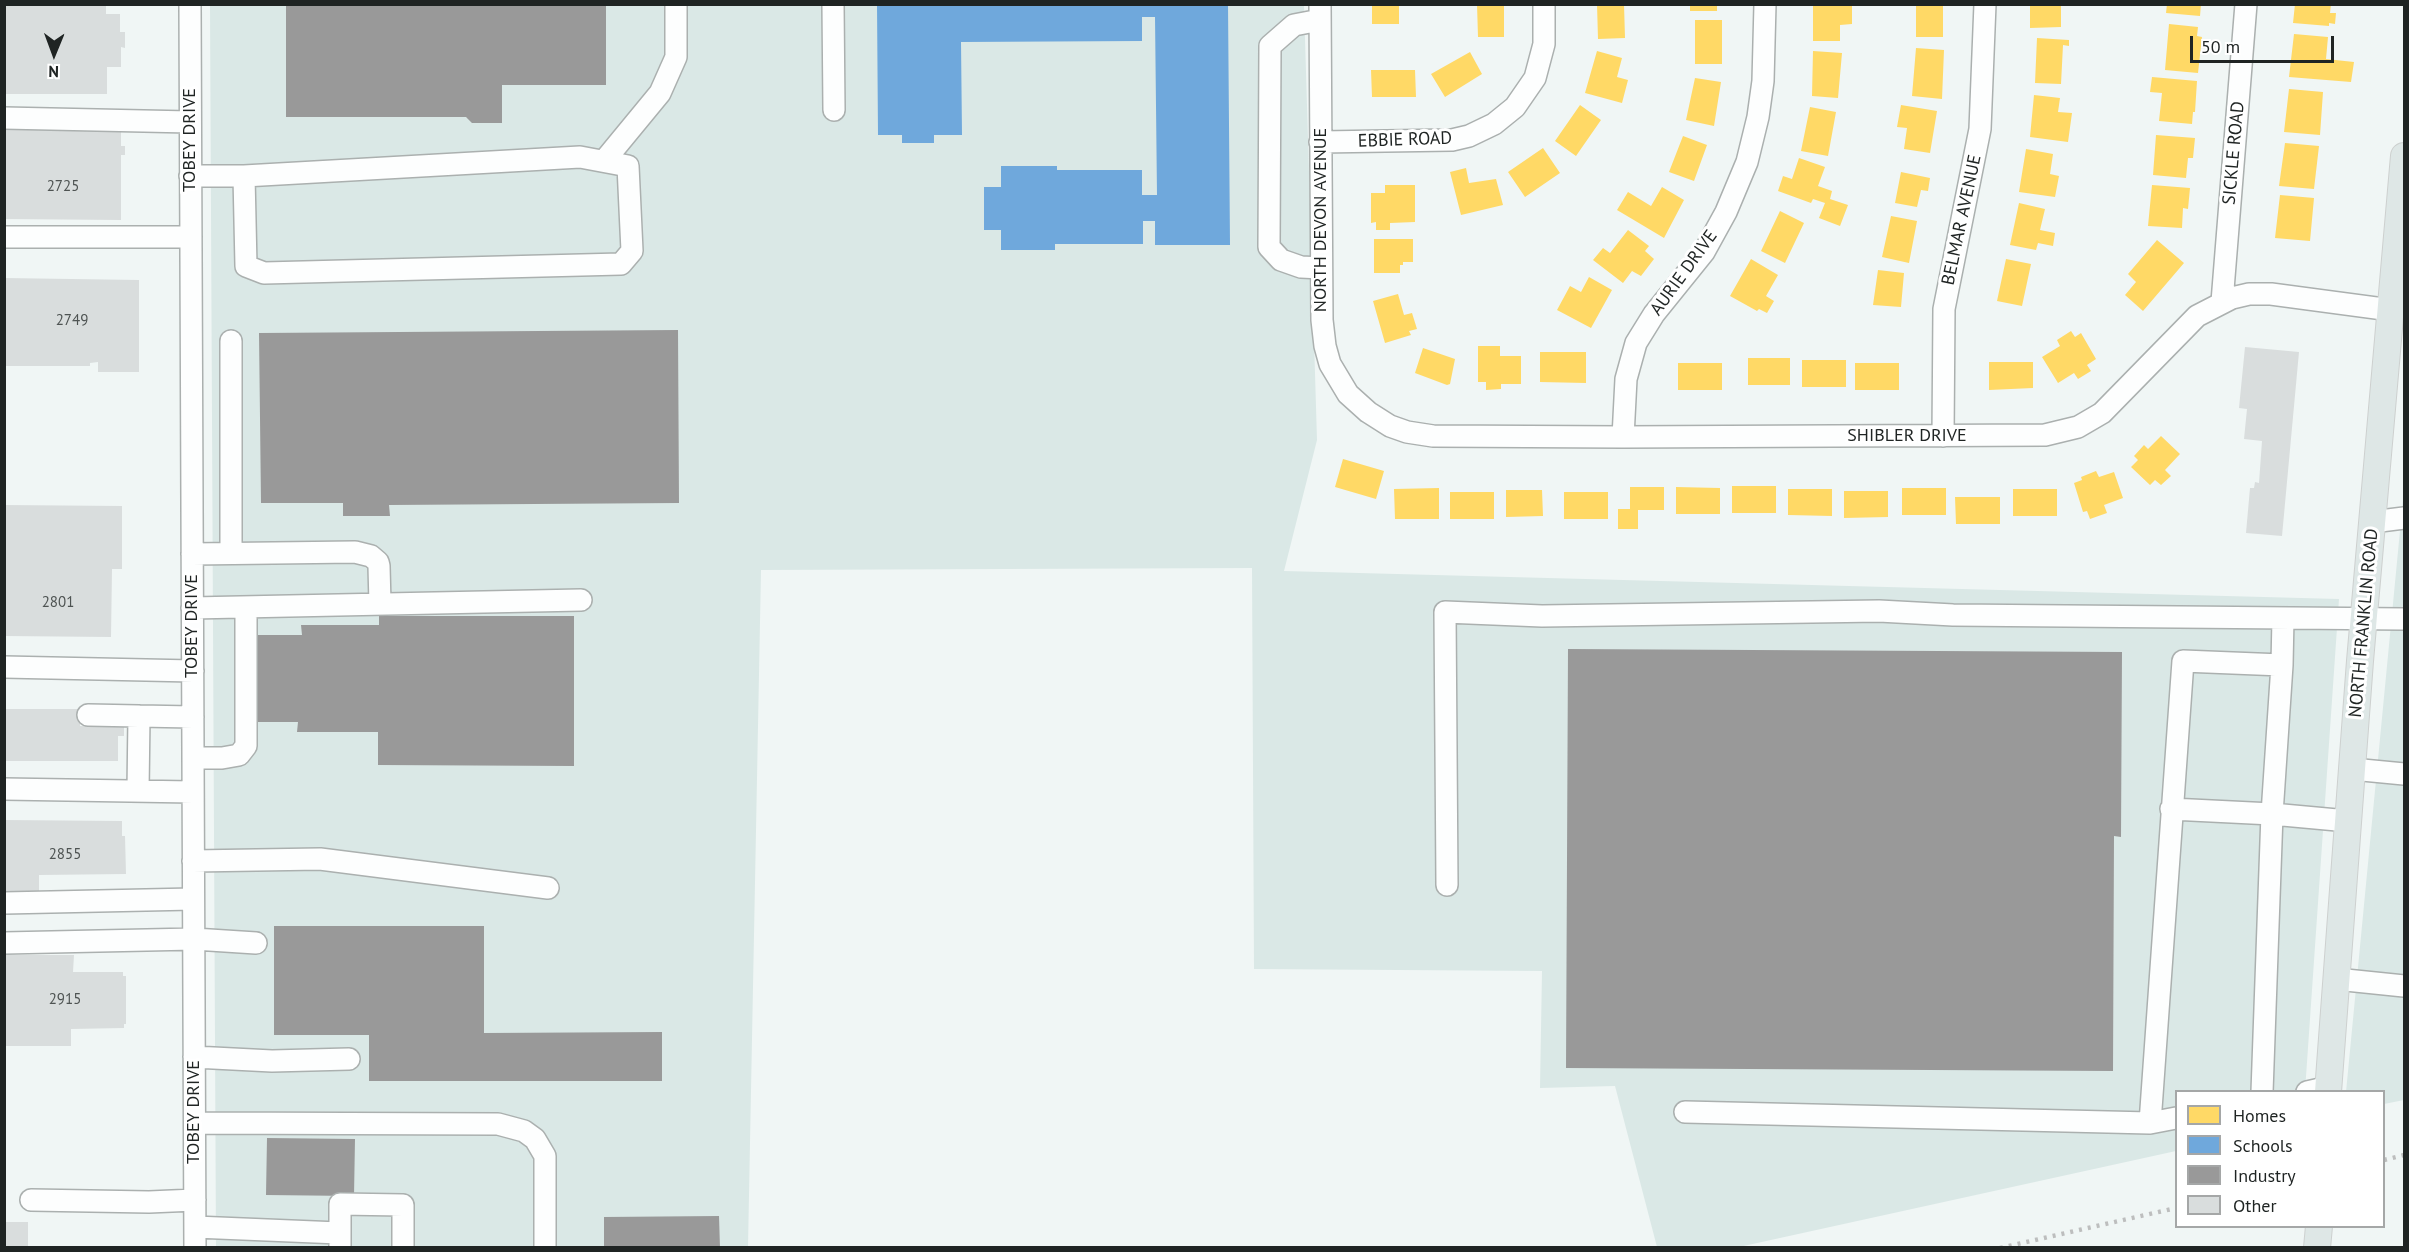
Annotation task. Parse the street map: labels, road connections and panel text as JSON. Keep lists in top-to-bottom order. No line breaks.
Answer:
{"streets":{"main road":["NORTH FRANKLIN ROAD"],"street":["TOBEY DRIVE","EBBIE ROAD","SICKLE ROAD","NORTH DEVON AVENUE","BELMAR AVENUE","AURIE DRIVE","SHIBLER DRIVE"]},"crossings":[["EBBIE ROAD","NORTH DEVON AVENUE"],["SICKLE ROAD","SHIBLER DRIVE"],["NORTH DEVON AVENUE","SHIBLER DRIVE"],["BELMAR AVENUE","SHIBLER DRIVE"],["AURIE DRIVE","SHIBLER DRIVE"],["SHIBLER DRIVE","NORTH FRANKLIN ROAD"]],"house_numbers":["2725","2749","2801","2855","2915"],"legend":["Homes","Schools","Industry","Other"],"scale_bar":"50 m","north":"bottom"}
